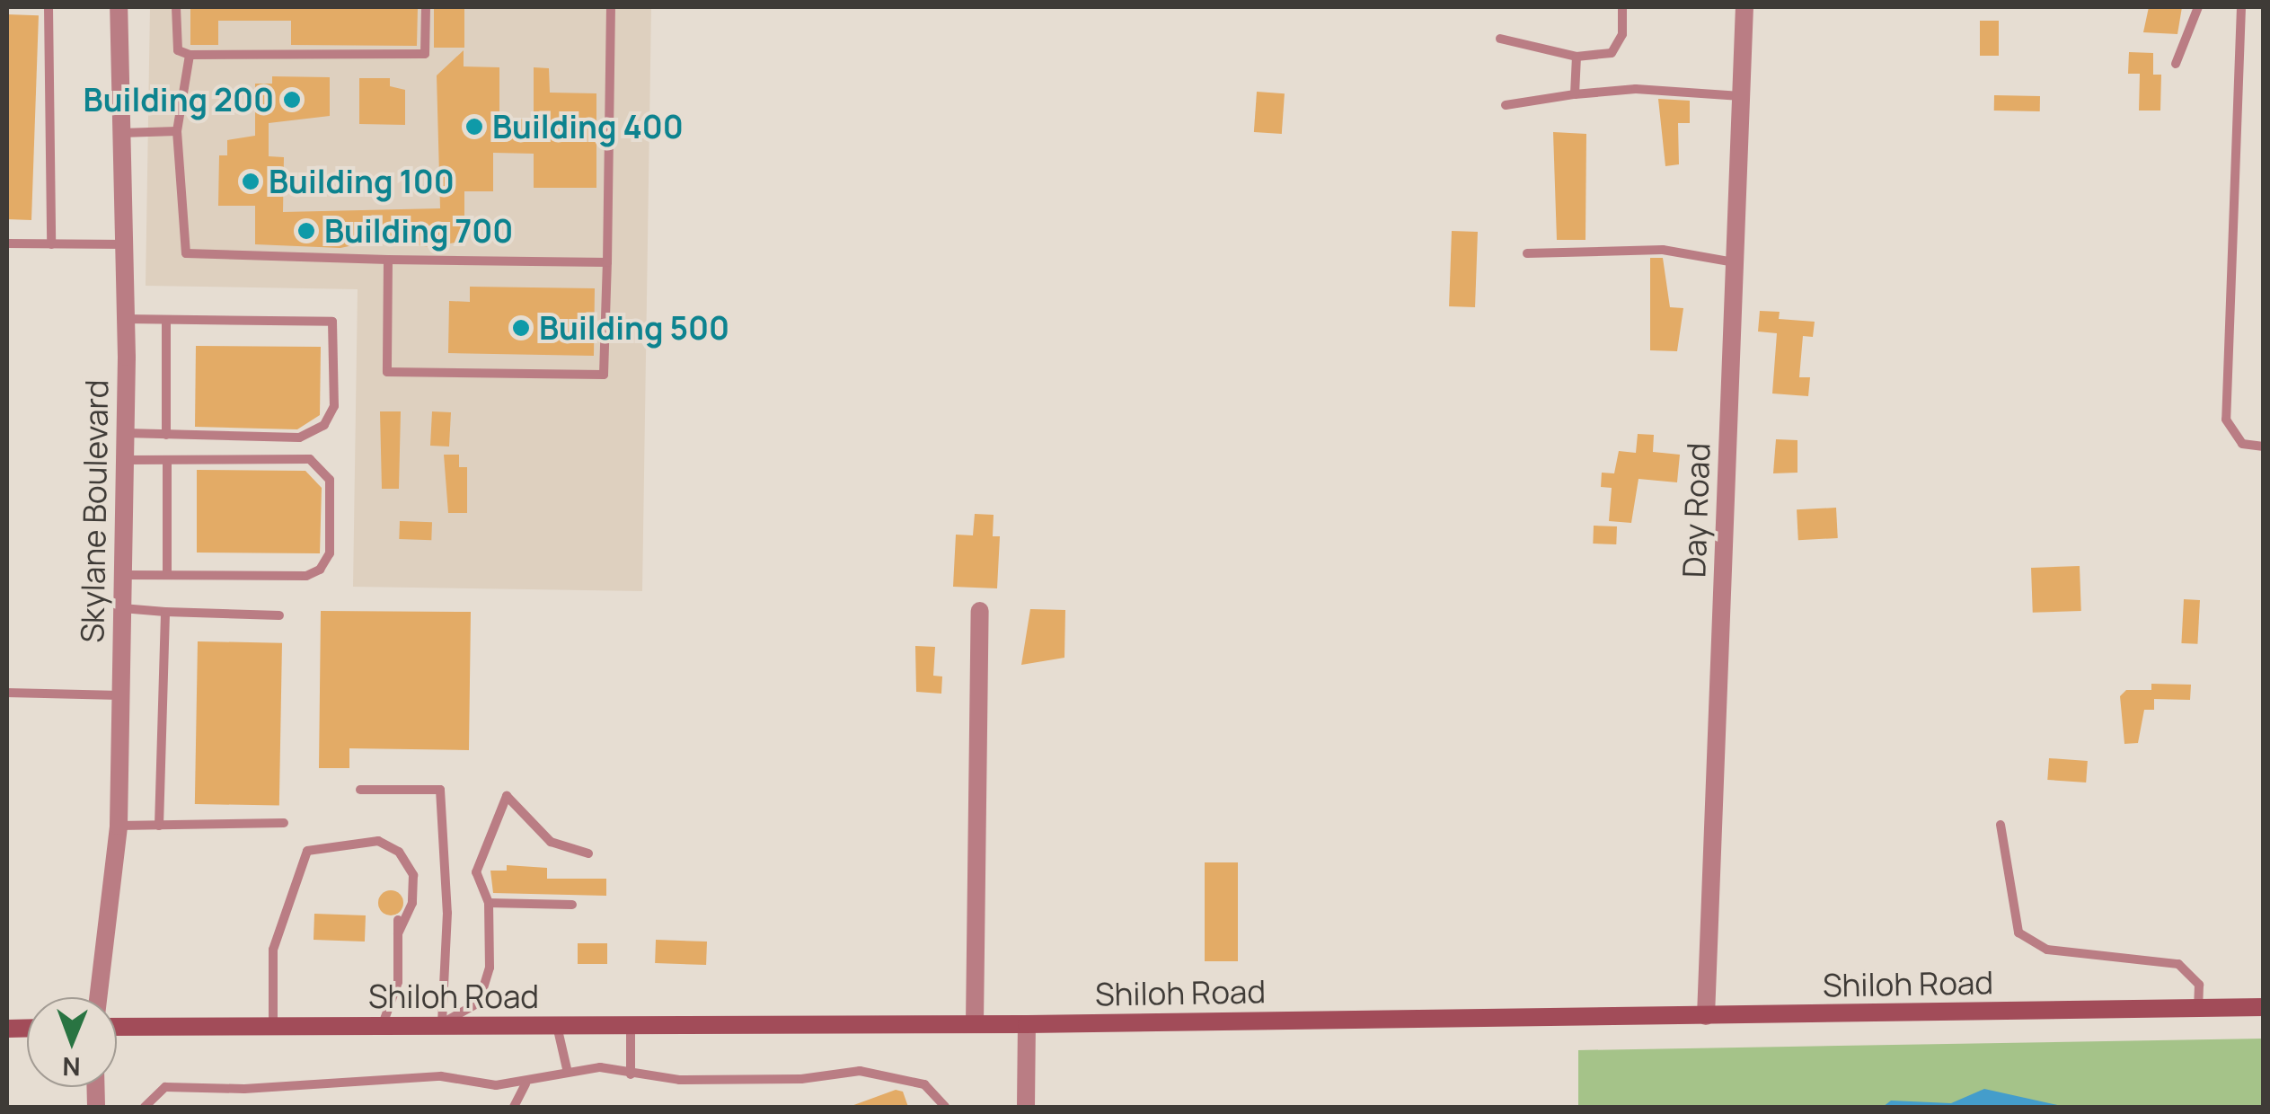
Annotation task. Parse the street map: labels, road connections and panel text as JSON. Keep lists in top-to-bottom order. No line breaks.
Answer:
{"streets":{"main road":["Shiloh Road"],"street":["Day Road","Skylane Boulevard"]},"crossings":[["Day Road","Shiloh Road"]],"places":["Building 200","Building 400","Building 100","Building 700","Building 500"],"north":"bottom"}
